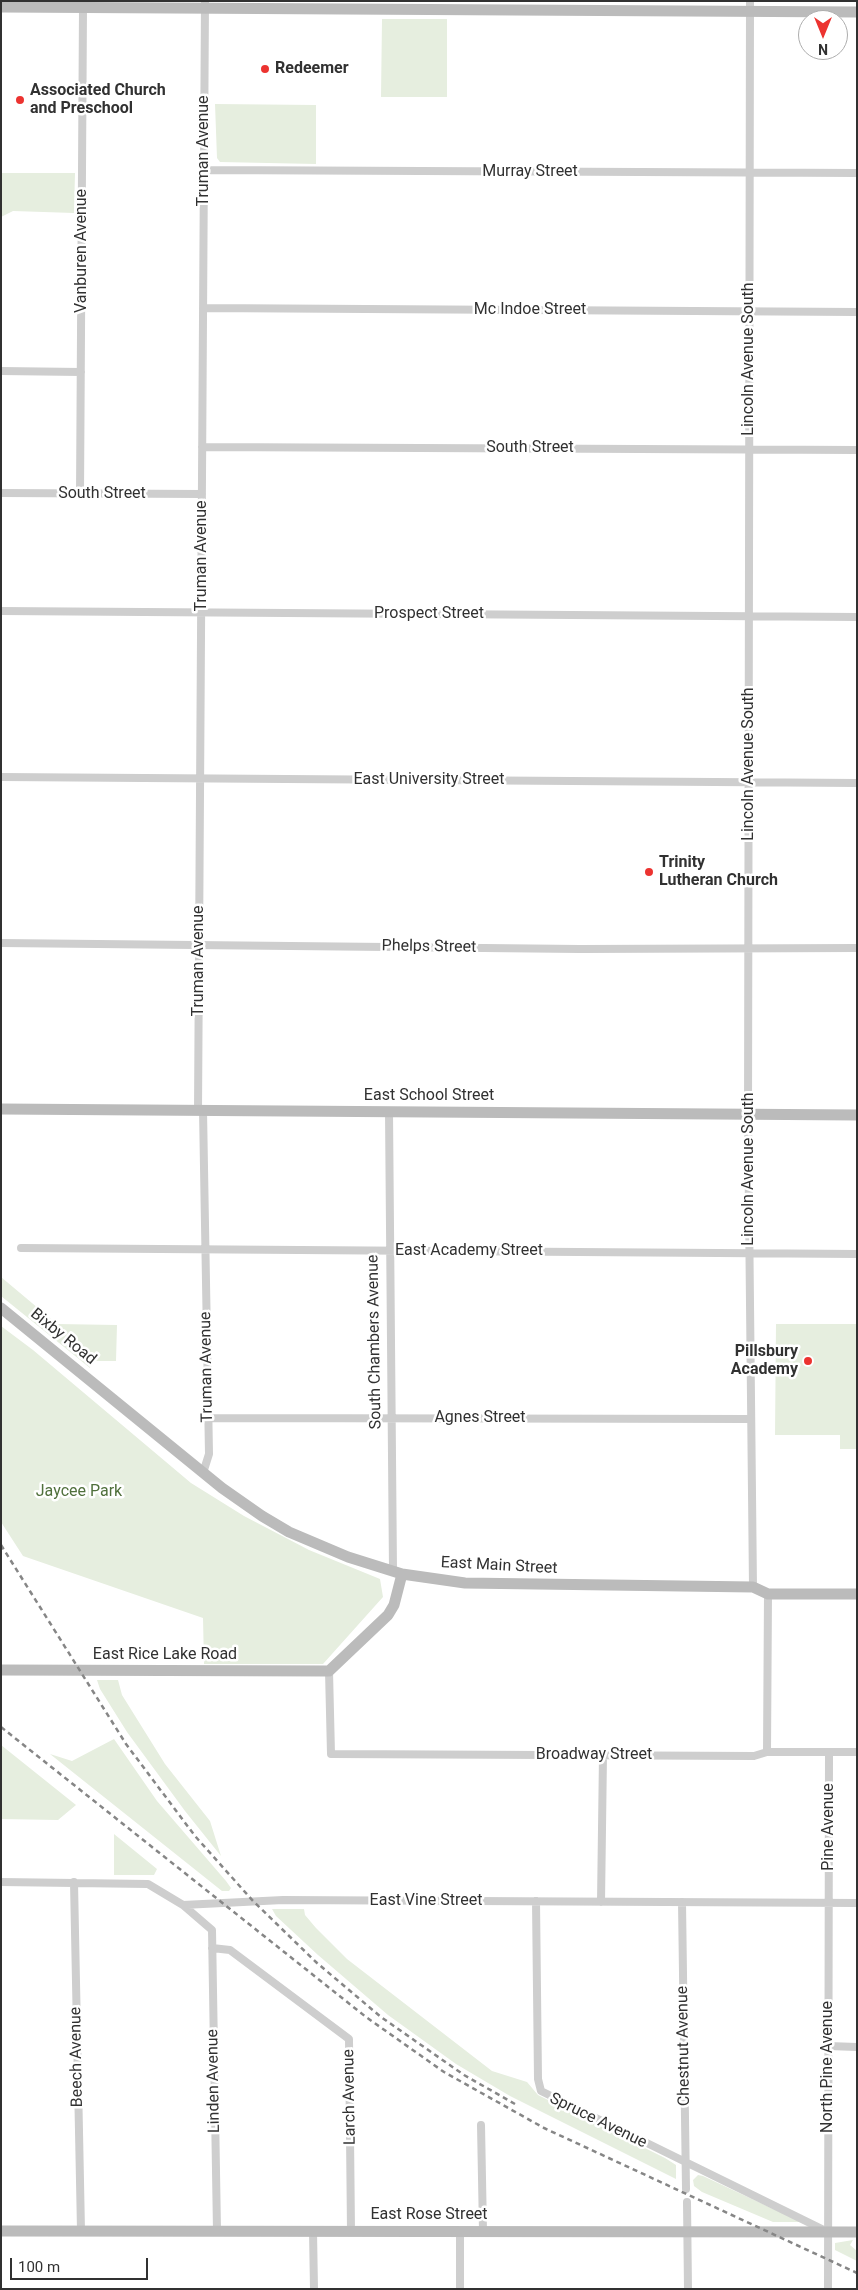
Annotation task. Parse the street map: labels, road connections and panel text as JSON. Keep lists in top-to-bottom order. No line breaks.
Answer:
{"streets":{"street":["Truman Avenue","Murray Street","Vanburen Avenue","Mc Indoe Street","Lincoln Avenue South","South Street","Prospect Street","East University Street","Phelps Street","East School Street","East Academy Street","Bixby Road","South Chambers Avenue","Agnes Street","East Main Street","East Rice Lake Road","Broadway Street","Pine Avenue","East Vine Street","Chestnut Avenue","Beech Avenue","North Pine Avenue","Linden Avenue","Larch Avenue","Spruce Avenue","East Rose Street"]},"crossings":[["Truman Avenue","Murray Street"],["Truman Avenue","Mc Indoe Street"],["Truman Avenue","South Street"],["Truman Avenue","Prospect Street"],["Truman Avenue","East University Street"],["Truman Avenue","Phelps Street"],["Truman Avenue","East School Street"],["Truman Avenue","East Academy Street"],["Truman Avenue","Agnes Street"],["Truman Avenue","East Main Street"],["Murray Street","Lincoln Avenue South"],["Vanburen Avenue","South Street"],["Mc Indoe Street","Lincoln Avenue South"],["Lincoln Avenue South","South Street"],["Lincoln Avenue South","Prospect Street"],["Lincoln Avenue South","East University Street"],["Lincoln Avenue South","Phelps Street"],["Lincoln Avenue South","East School Street"],["Lincoln Avenue South","East Academy Street"],["Lincoln Avenue South","Agnes Street"],["Lincoln Avenue South","East Main Street"],["East School Street","South Chambers Avenue"],["East Academy Street","South Chambers Avenue"],["Bixby Road","East Main Street"],["South Chambers Avenue","Agnes Street"],["South Chambers Avenue","East Main Street"],["South Chambers Avenue","East Rice Lake Road"],["South Chambers Avenue","Broadway Street"],["East Rice Lake Road","Broadway Street"],["Broadway Street","Pine Avenue"],["Pine Avenue","East Vine Street"],["Pine Avenue","North Pine Avenue"],["East Vine Street","Chestnut Avenue"],["East Vine Street","North Pine Avenue"],["East Vine Street","Linden Avenue"],["East Vine Street","Spruce Avenue"],["Chestnut Avenue","Spruce Avenue"],["Beech Avenue","East Rose Street"],["North Pine Avenue","Spruce Avenue"],["North Pine Avenue","East Rose Street"],["Linden Avenue","Larch Avenue"],["Linden Avenue","East Rose Street"],["Larch Avenue","East Rose Street"],["Spruce Avenue","East Rose Street"]],"parks":["Jaycee Park"],"places":["Redeemer","Associated Church and Preschool","Trinity Lutheran Church","Pillsbury Academy"],"scale_bar":"100 m","north":"bottom"}
